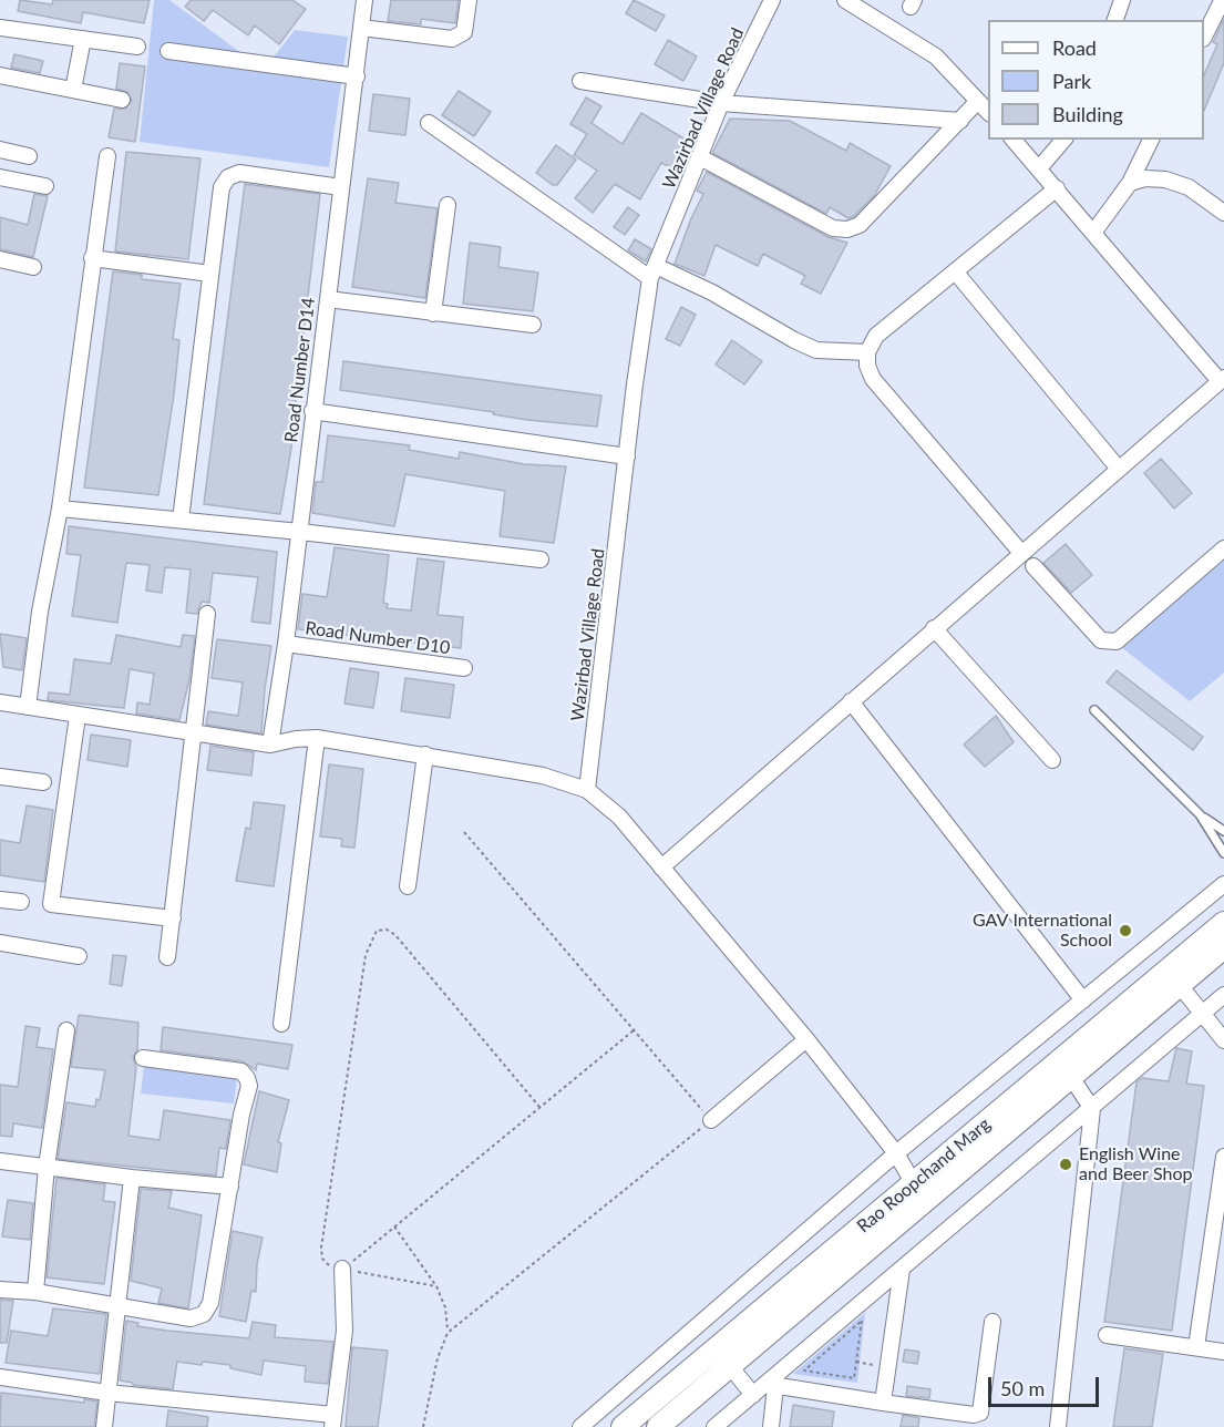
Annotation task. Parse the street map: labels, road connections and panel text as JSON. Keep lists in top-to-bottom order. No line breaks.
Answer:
{"streets":{"main road":["Rao Roopchand Marg"],"street":["Wazirbad Village Road","Road Number D14","Road Number D10"]},"crossings":[["Road Number D14","Road Number D10"]],"places":["GAV International School","English Wine and Beer Shop"],"legend":["Road","Park","Building"],"scale_bar":"50 m"}
